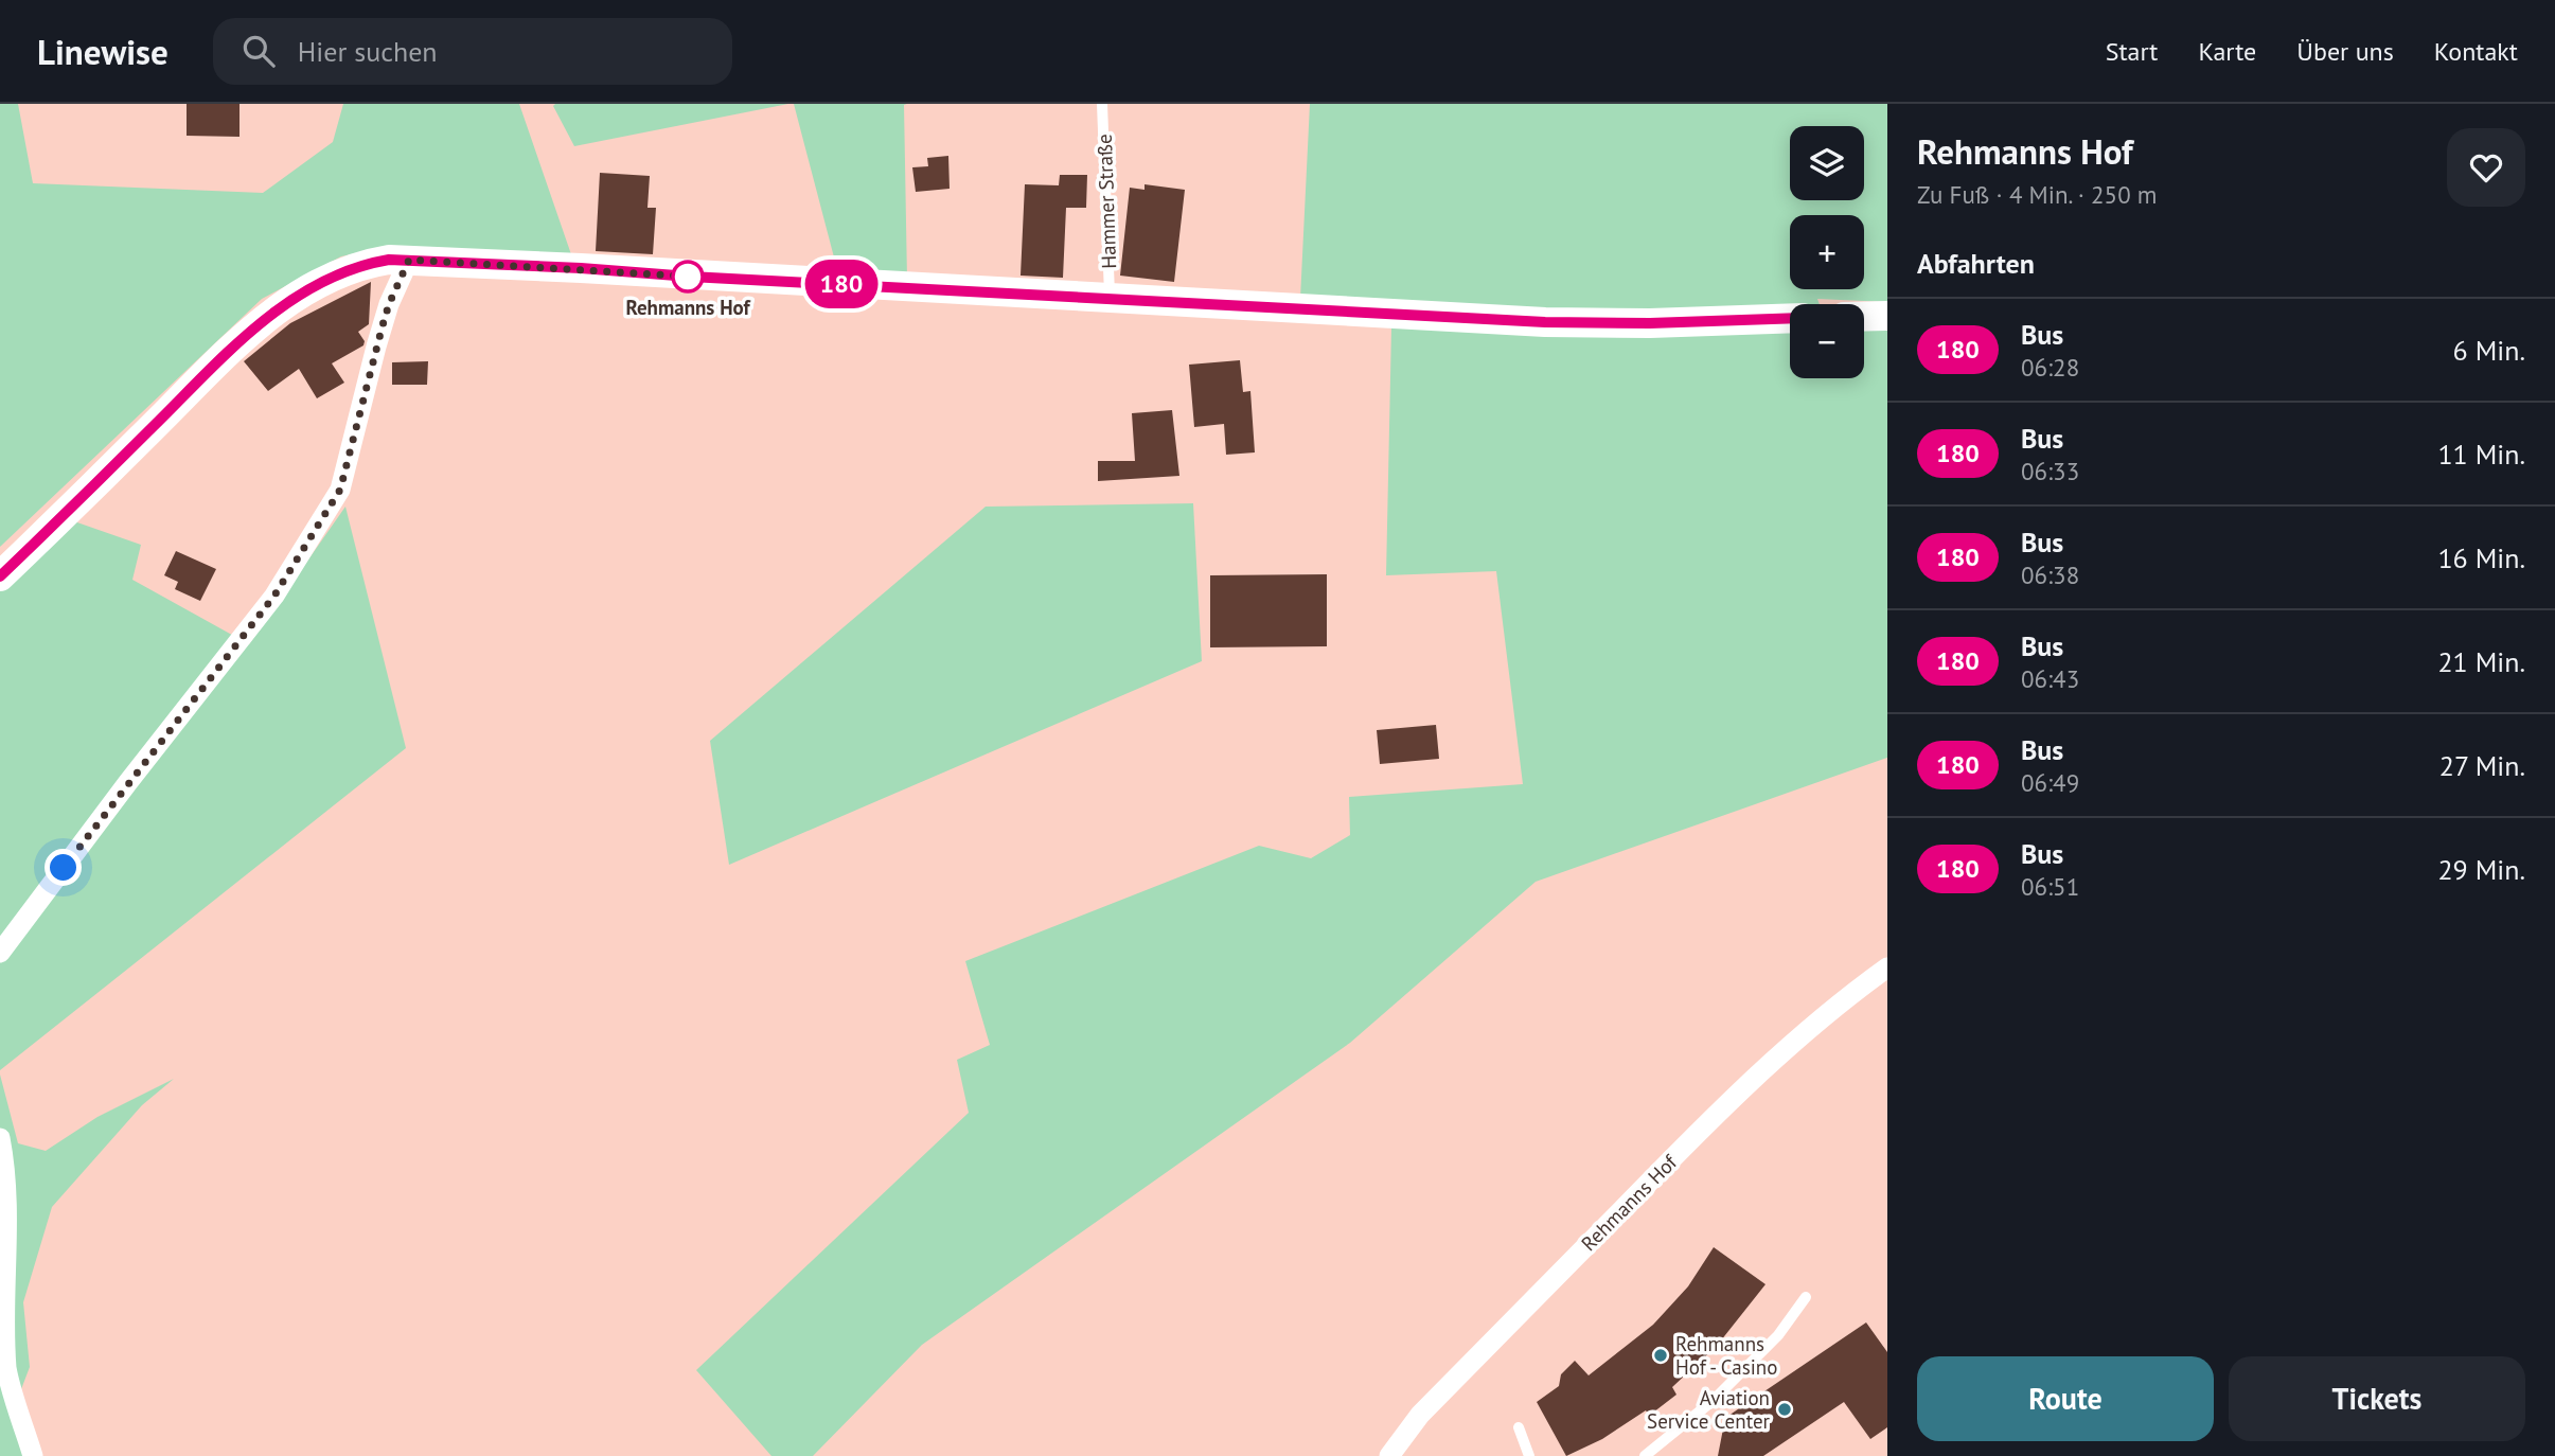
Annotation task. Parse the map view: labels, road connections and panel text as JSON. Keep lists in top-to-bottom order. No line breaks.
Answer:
{"streets":{"main road":["Hammer Straße"],"street":["Rehmanns Hof"]},"places":["Rehmanns Hof","Rehmanns Hof - Casino","Aviation Service Center"],"lines":["bus line 180"],"page":{"header":"Linewise","search":"Hier suchen","nav":["Start","Karte","Über uns","Kontakt"],"on_map":"180","heading":[["Rehmanns Hof","Zu Fuß · 4 Min. · 250 m"],"Abfahrten"],"map_buttons":["+","−"],"list":[{"mark":"180","name":"Bus","note":"06:28","value":"6 Min."},{"mark":"180","name":"Bus","note":"06:33","value":"11 Min."},{"mark":"180","name":"Bus","note":"06:38","value":"16 Min."},{"mark":"180","name":"Bus","note":"06:43","value":"21 Min."},{"mark":"180","name":"Bus","note":"06:49","value":"27 Min."},{"mark":"180","name":"Bus","note":"06:51","value":"29 Min."}],"buttons":["Route","Tickets"]}}
